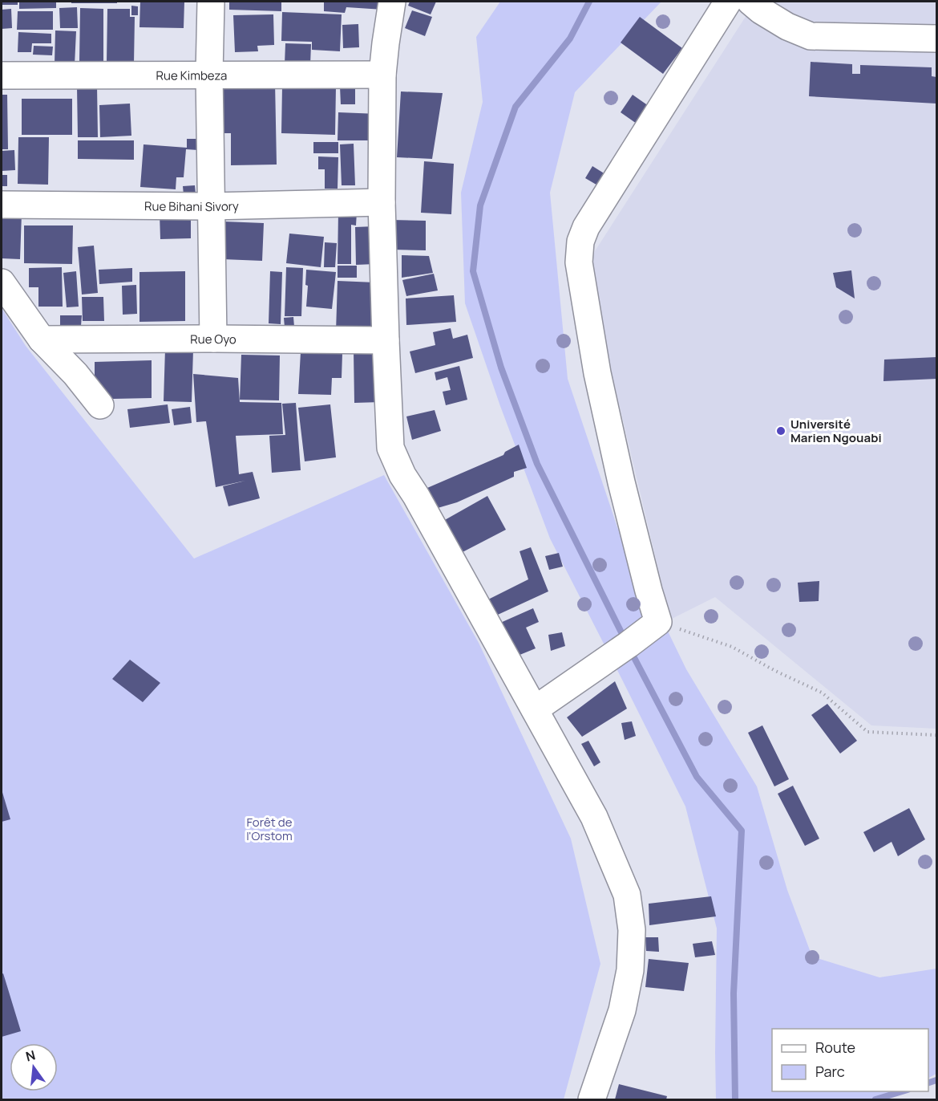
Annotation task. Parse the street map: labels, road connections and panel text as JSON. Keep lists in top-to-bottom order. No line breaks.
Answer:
{"streets":{"street":["Rue Kimbeza","Rue Bihani Sivory","Rue Oyo"]},"parks":["Forêt de l'Orstom"],"places":["Université Marien Ngouabi"],"legend":["Route","Parc"],"north":"top"}
